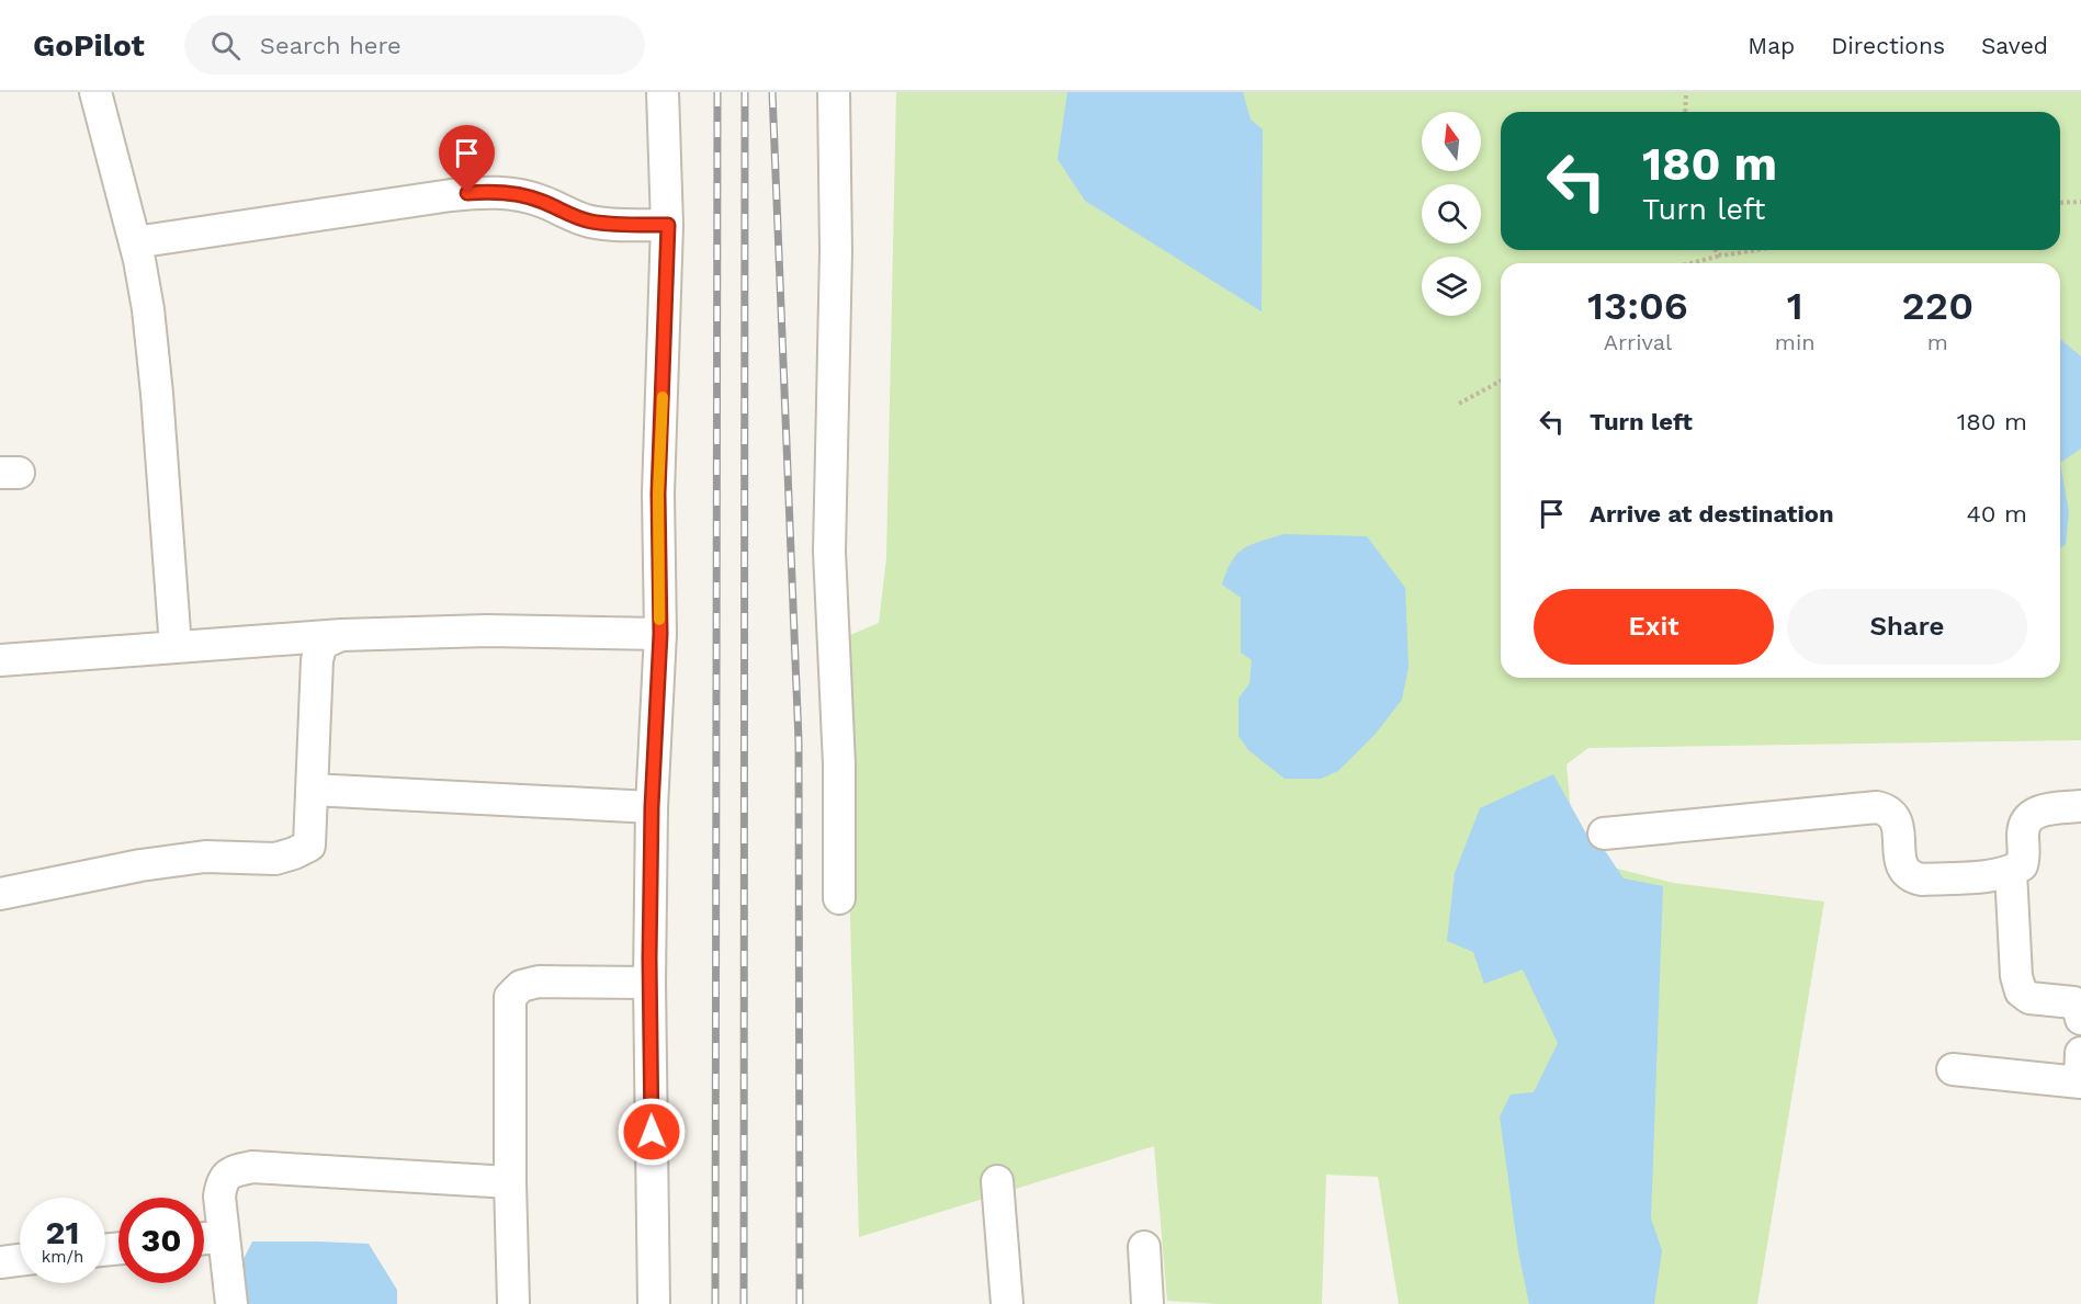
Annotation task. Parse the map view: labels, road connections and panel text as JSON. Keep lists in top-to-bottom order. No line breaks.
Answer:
{"north":"top","page":{"header":"GoPilot","search":"Search here","nav":["Map","Directions","Saved"],"turn":["180 m","Turn left"],"eta":["13:06","Arrival","1","min","220","m"],"list":[{"name":"Turn left","value":"180 m"},{"name":"Arrive at destination","value":"40 m"}],"buttons":["Exit","Share"],"speed":"21 km/h","limit":"30"}}
